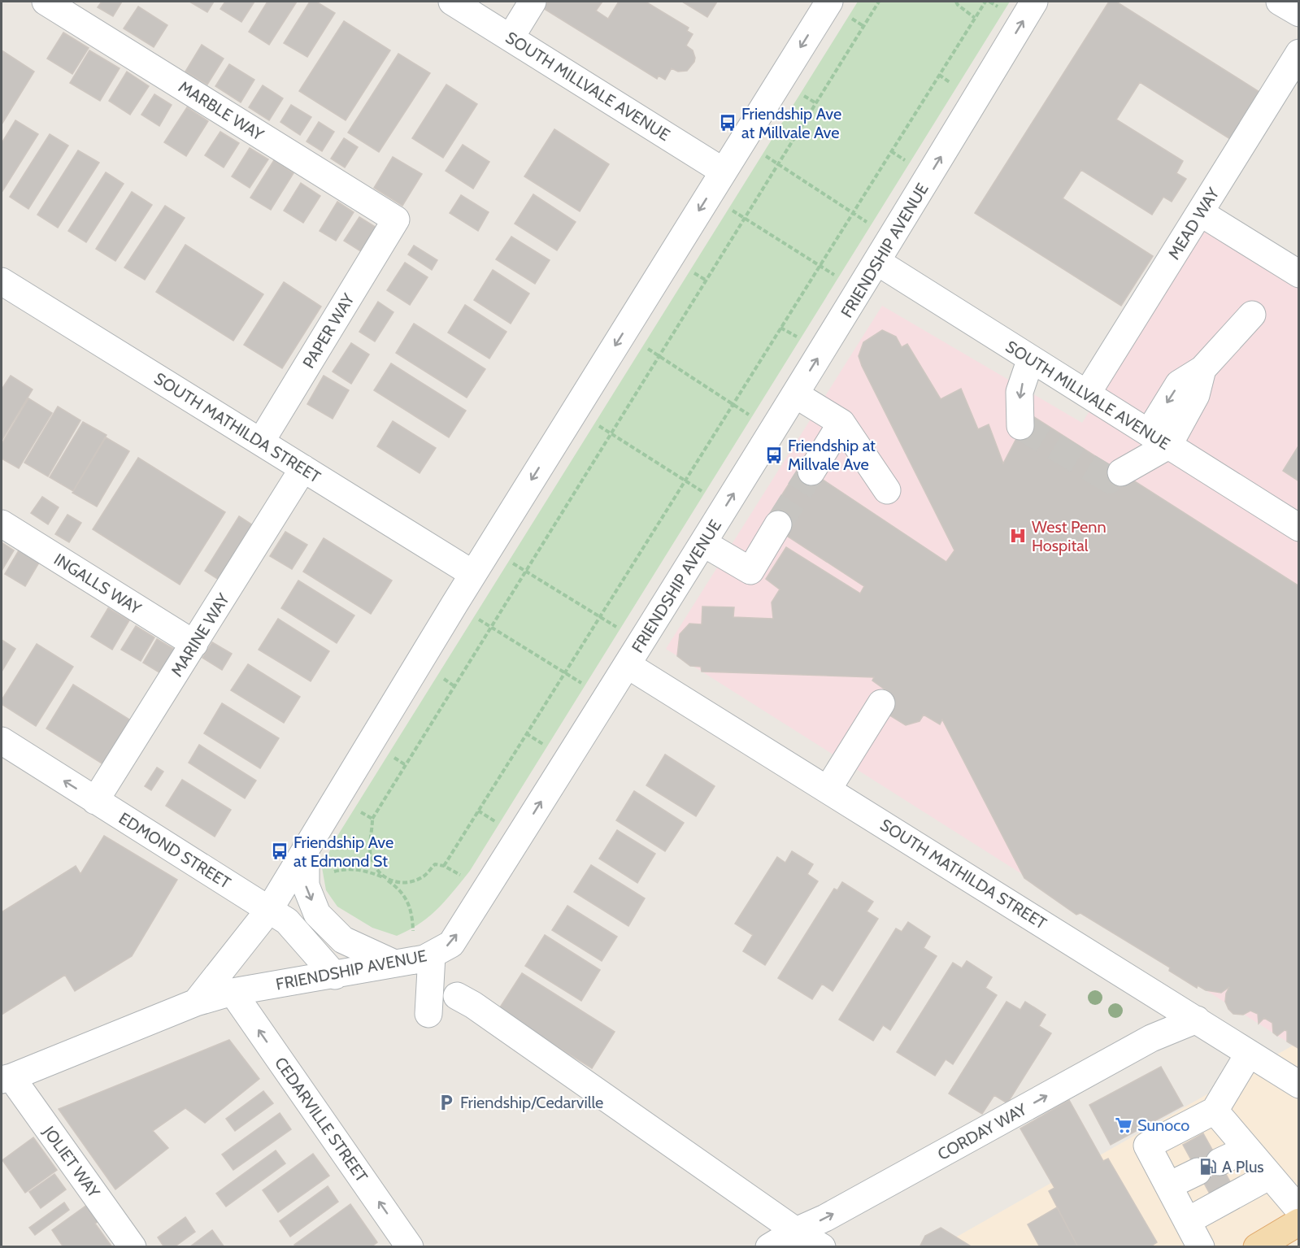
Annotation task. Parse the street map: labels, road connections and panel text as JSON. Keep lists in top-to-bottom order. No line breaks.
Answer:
{"streets":{"street":["SOUTH MILLVALE AVENUE","MARBLE WAY","MEAD WAY","FRIENDSHIP AVENUE","PAPER WAY","SOUTH MATHILDA STREET","INGALLS WAY","MARINE WAY","EDMOND STREET","CEDARVILLE STREET","CORDAY WAY","JOLIET WAY"]},"crossings":[["SOUTH MILLVALE AVENUE","MEAD WAY"],["SOUTH MILLVALE AVENUE","FRIENDSHIP AVENUE"],["MARBLE WAY","PAPER WAY"],["FRIENDSHIP AVENUE","SOUTH MATHILDA STREET"],["FRIENDSHIP AVENUE","EDMOND STREET"],["FRIENDSHIP AVENUE","CEDARVILLE STREET"],["FRIENDSHIP AVENUE","JOLIET WAY"],["PAPER WAY","SOUTH MATHILDA STREET"],["SOUTH MATHILDA STREET","MARINE WAY"],["SOUTH MATHILDA STREET","CORDAY WAY"],["INGALLS WAY","MARINE WAY"],["MARINE WAY","EDMOND STREET"]],"places":{"bus stop":["Friendship Ave at Millvale Ave","Friendship at Millvale Ave","Friendship Ave at Edmond St"],"hospital":["West Penn Hospital"],"parking":["Friendship/Cedarville"],"supermarket":["Sunoco"],"fuel station":["A Plus"]}}
